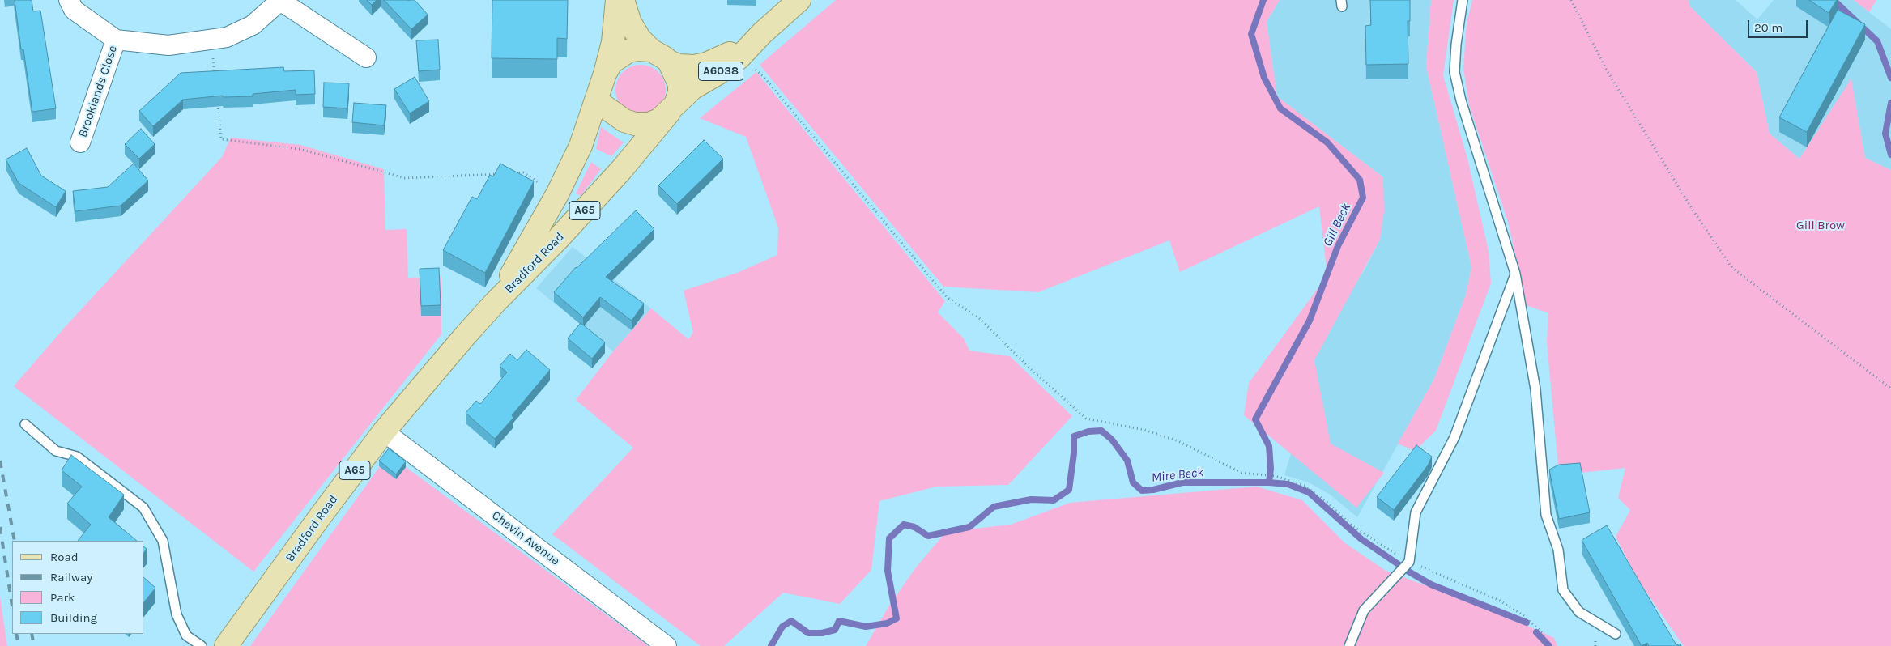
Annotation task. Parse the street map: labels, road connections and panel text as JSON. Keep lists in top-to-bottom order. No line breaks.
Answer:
{"streets":{"main road":["A6038","A65","Bradford Road"],"street":["Brooklands Close","Chevin Avenue"]},"crossings":[["A6038","A65"],["A6038","Bradford Road"],["A65","Bradford Road"],["Bradford Road","Chevin Avenue"]],"water":["Gill Beck","Mire Beck"],"parks":["Gill Brow"],"legend":["Road","Railway","Park","Building"],"scale_bar":"20 m"}
